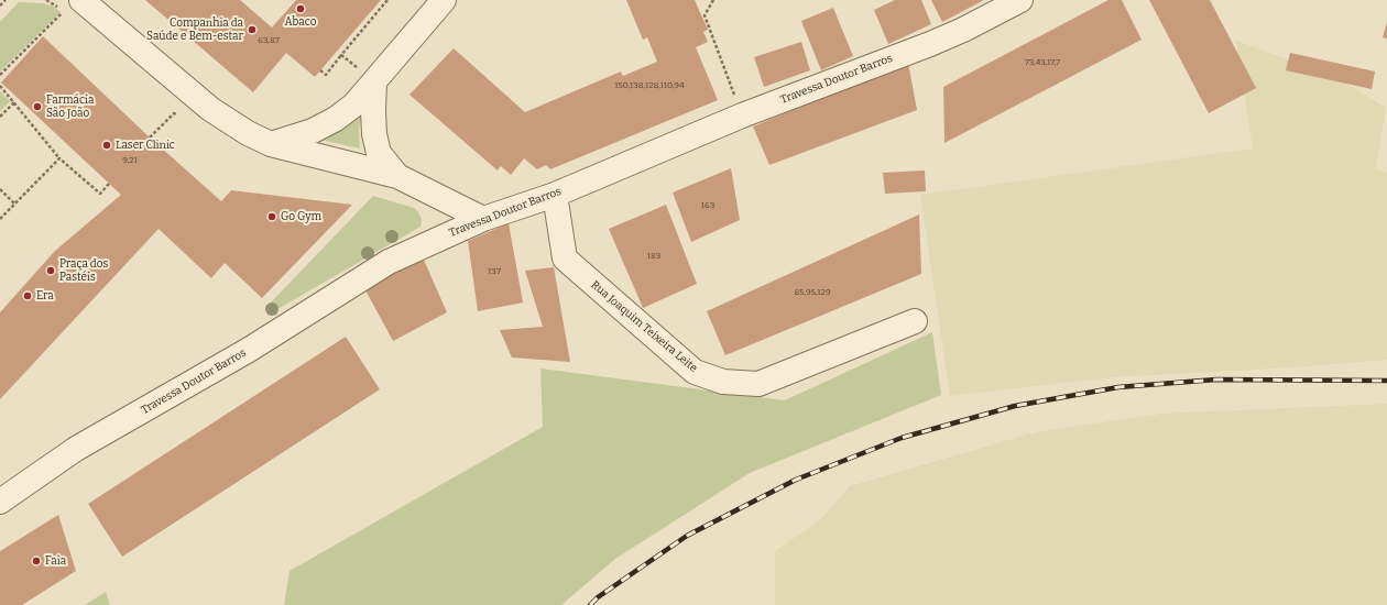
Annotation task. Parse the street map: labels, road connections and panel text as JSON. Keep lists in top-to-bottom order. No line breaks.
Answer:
{"streets":{"street":["Travessa Doutor Barros","Rua Joaquim Teixeira Leite"]},"crossings":[["Travessa Doutor Barros","Rua Joaquim Teixeira Leite"]],"places":["Abaco","Companhia da Saúde e Bem-estar","Farmácia São João","Laser Clinic","Go Gym","Praça dos Pastéis","Era","Faia"],"house_numbers":["63,87","73,43,17,7","150,138,128,110,94","9,21","163","183","137","85,95,129"]}
